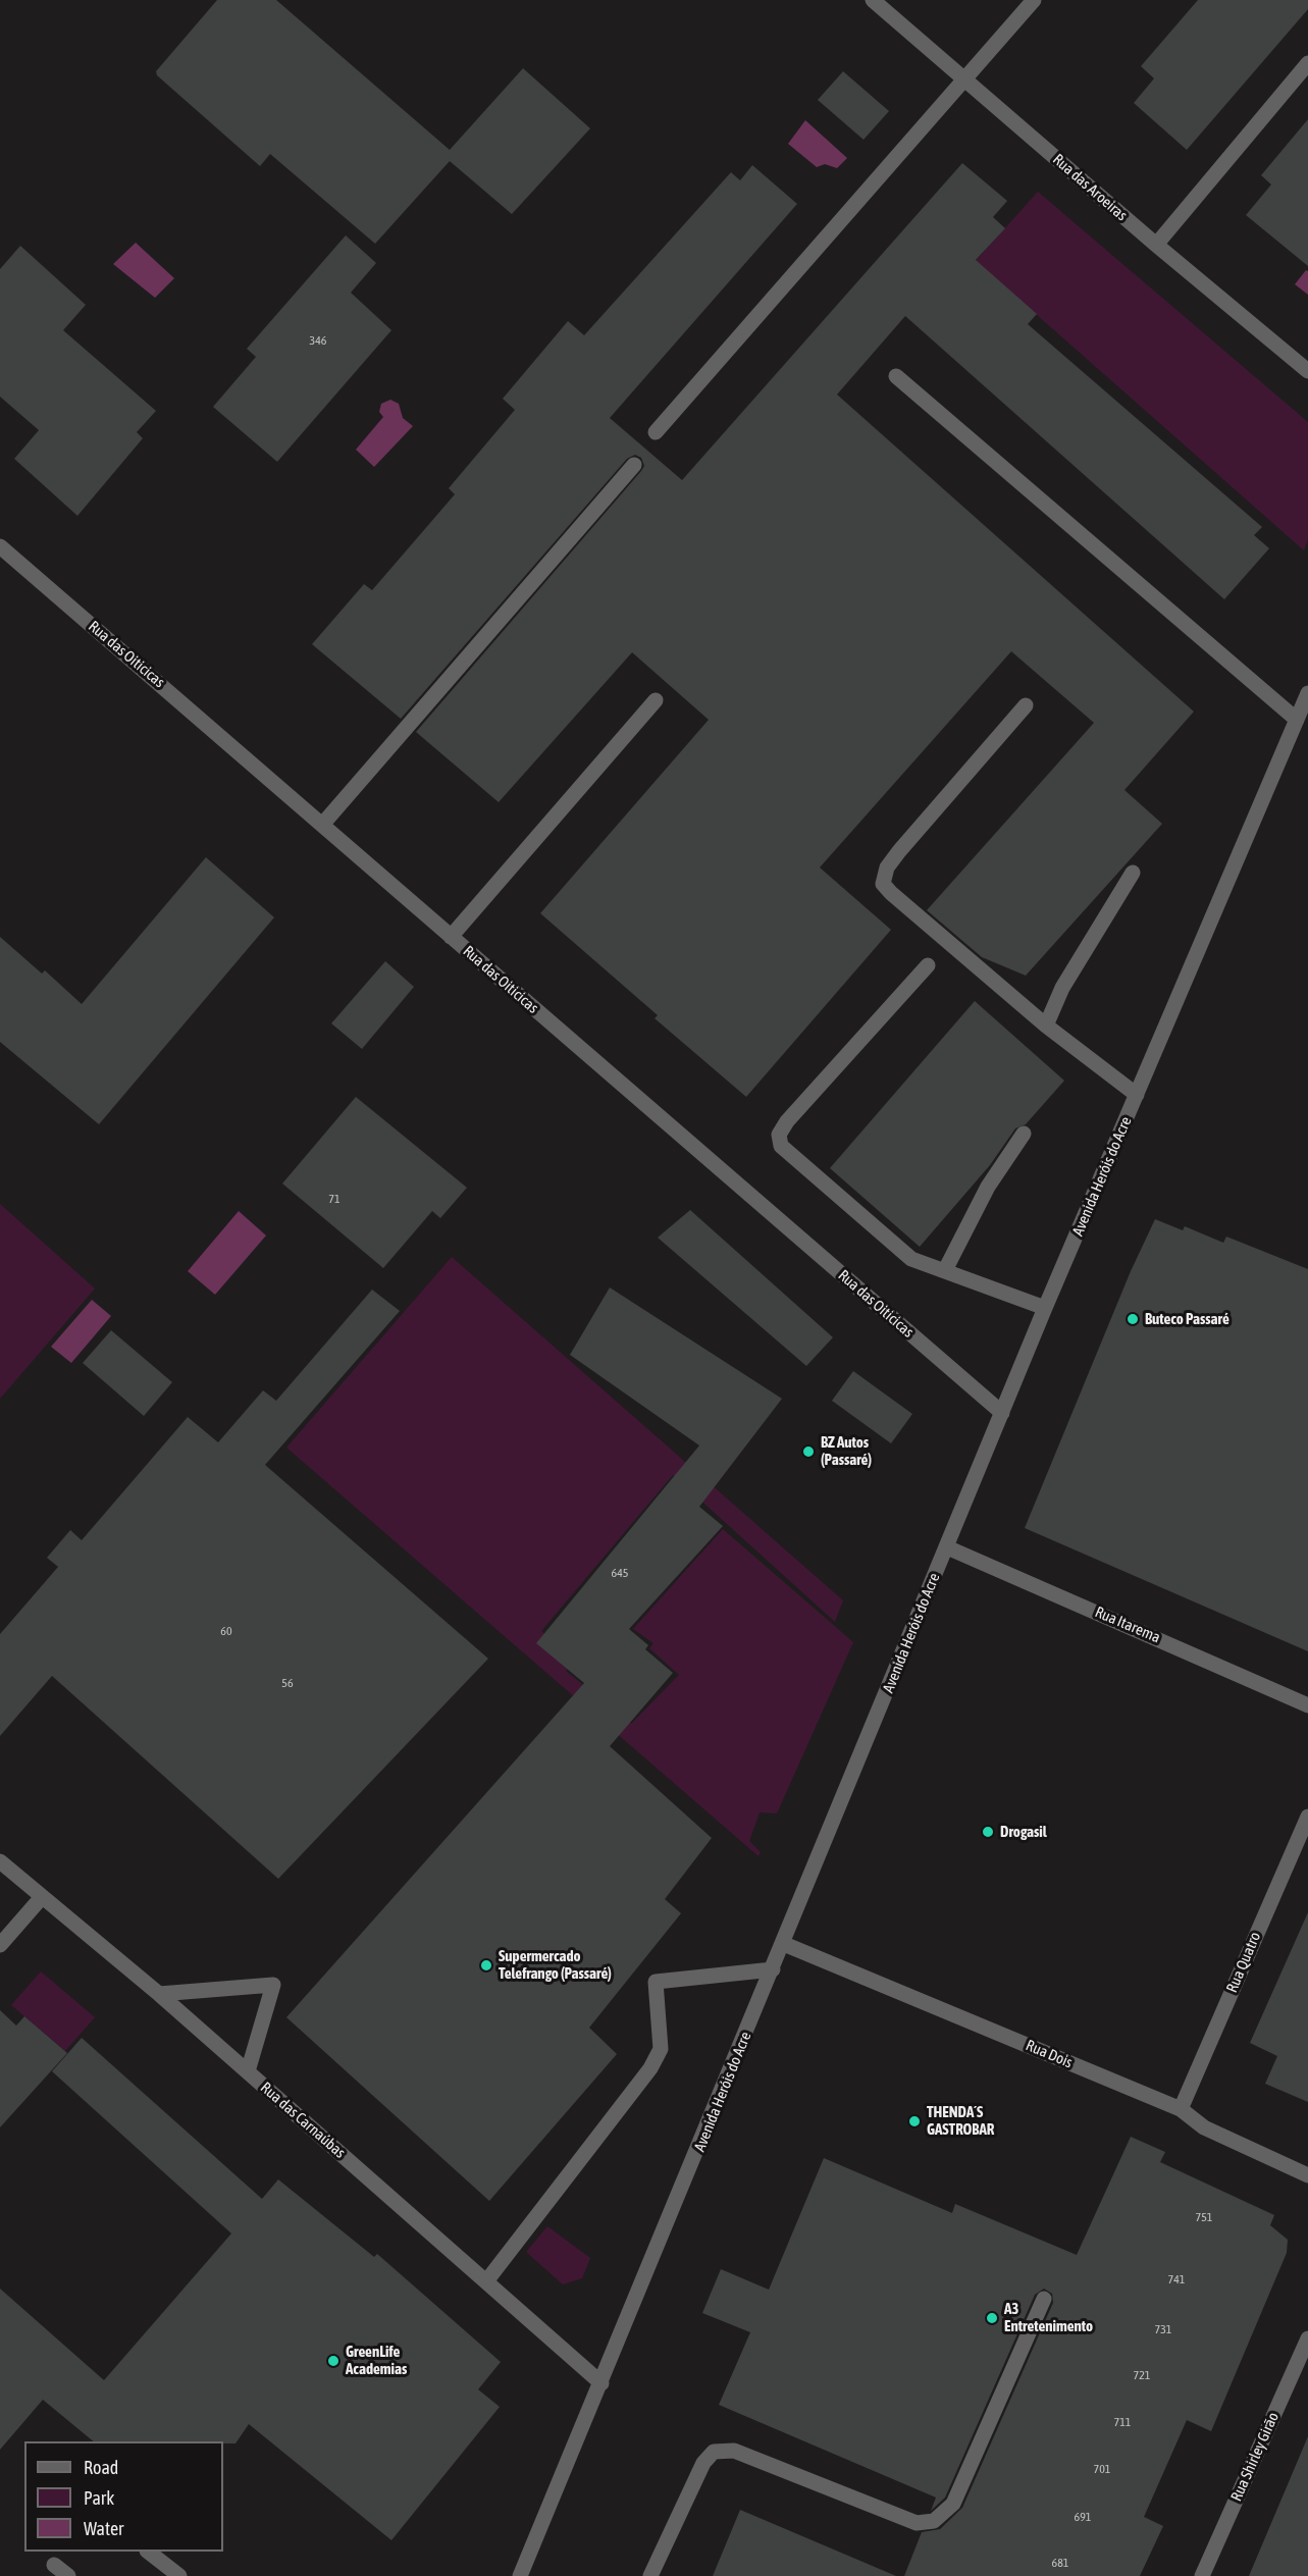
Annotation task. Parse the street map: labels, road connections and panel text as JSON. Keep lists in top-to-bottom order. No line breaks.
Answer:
{"streets":{"street":["Rua das Aroeiras","Rua das Oiticicas","Avenida Heróis do Acre","Rua Itarema","Rua Quatro","Rua Dois","Rua das Carnaúbas","Rua Shirley Girão"]},"crossings":[["Rua das Oiticicas","Avenida Heróis do Acre"],["Avenida Heróis do Acre","Rua Itarema"],["Avenida Heróis do Acre","Rua Dois"],["Avenida Heróis do Acre","Rua das Carnaúbas"],["Rua Quatro","Rua Dois"]],"places":["Buteco Passaré","BZ Autos (Passaré)","Drogasil","Supermercado Telefrango (Passaré)","THENDA´S GASTROBAR","A3 Entretenimento","GreenLife Academias"],"house_numbers":["346","71","645","60","56","751","741","731","721","711","701","691","681"],"legend":["Road","Park","Water"]}
